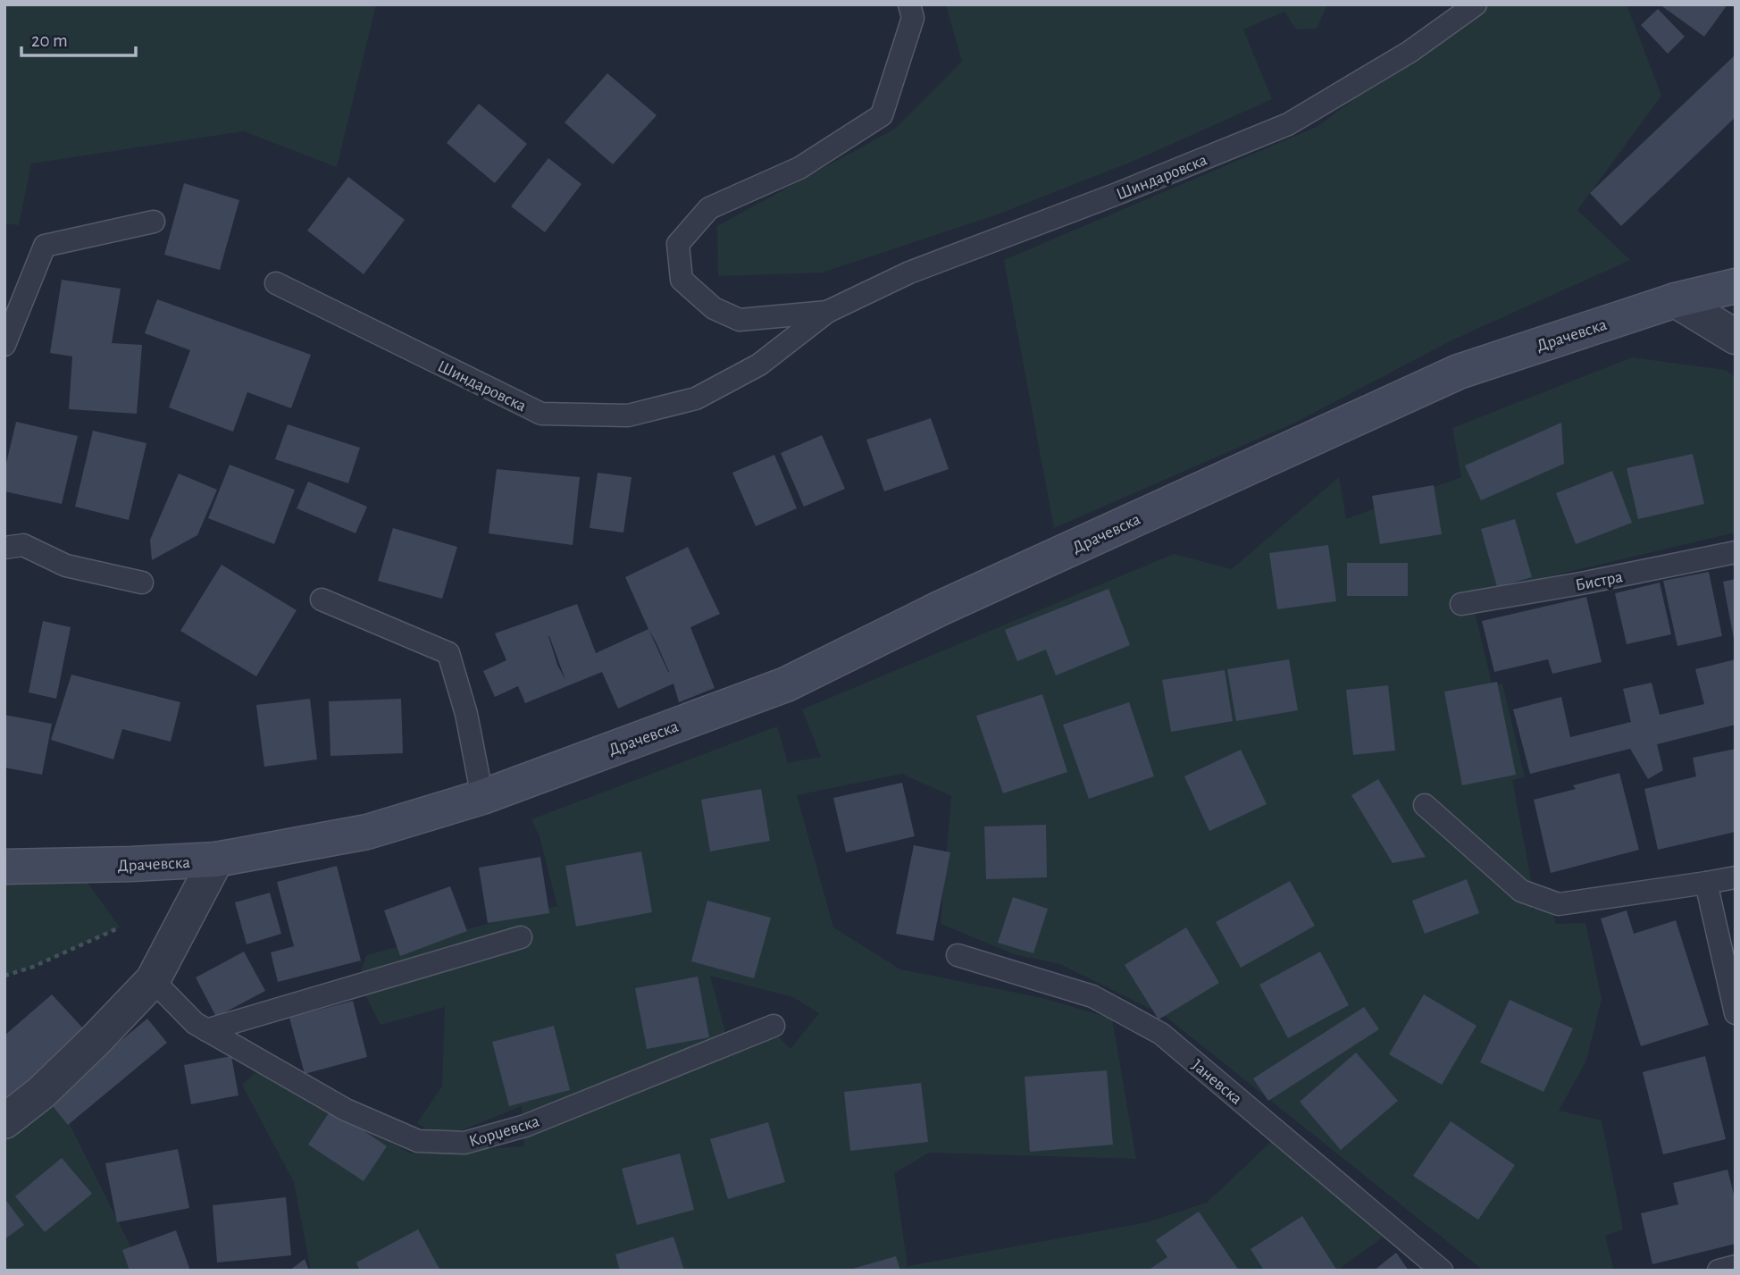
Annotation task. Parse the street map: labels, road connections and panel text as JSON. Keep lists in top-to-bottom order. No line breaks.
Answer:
{"streets":{"main road":["Драчевска"],"lane":["Шиндаровска","Бистра","Јаневска","Корџевска"]},"scale_bar":"20 m"}
